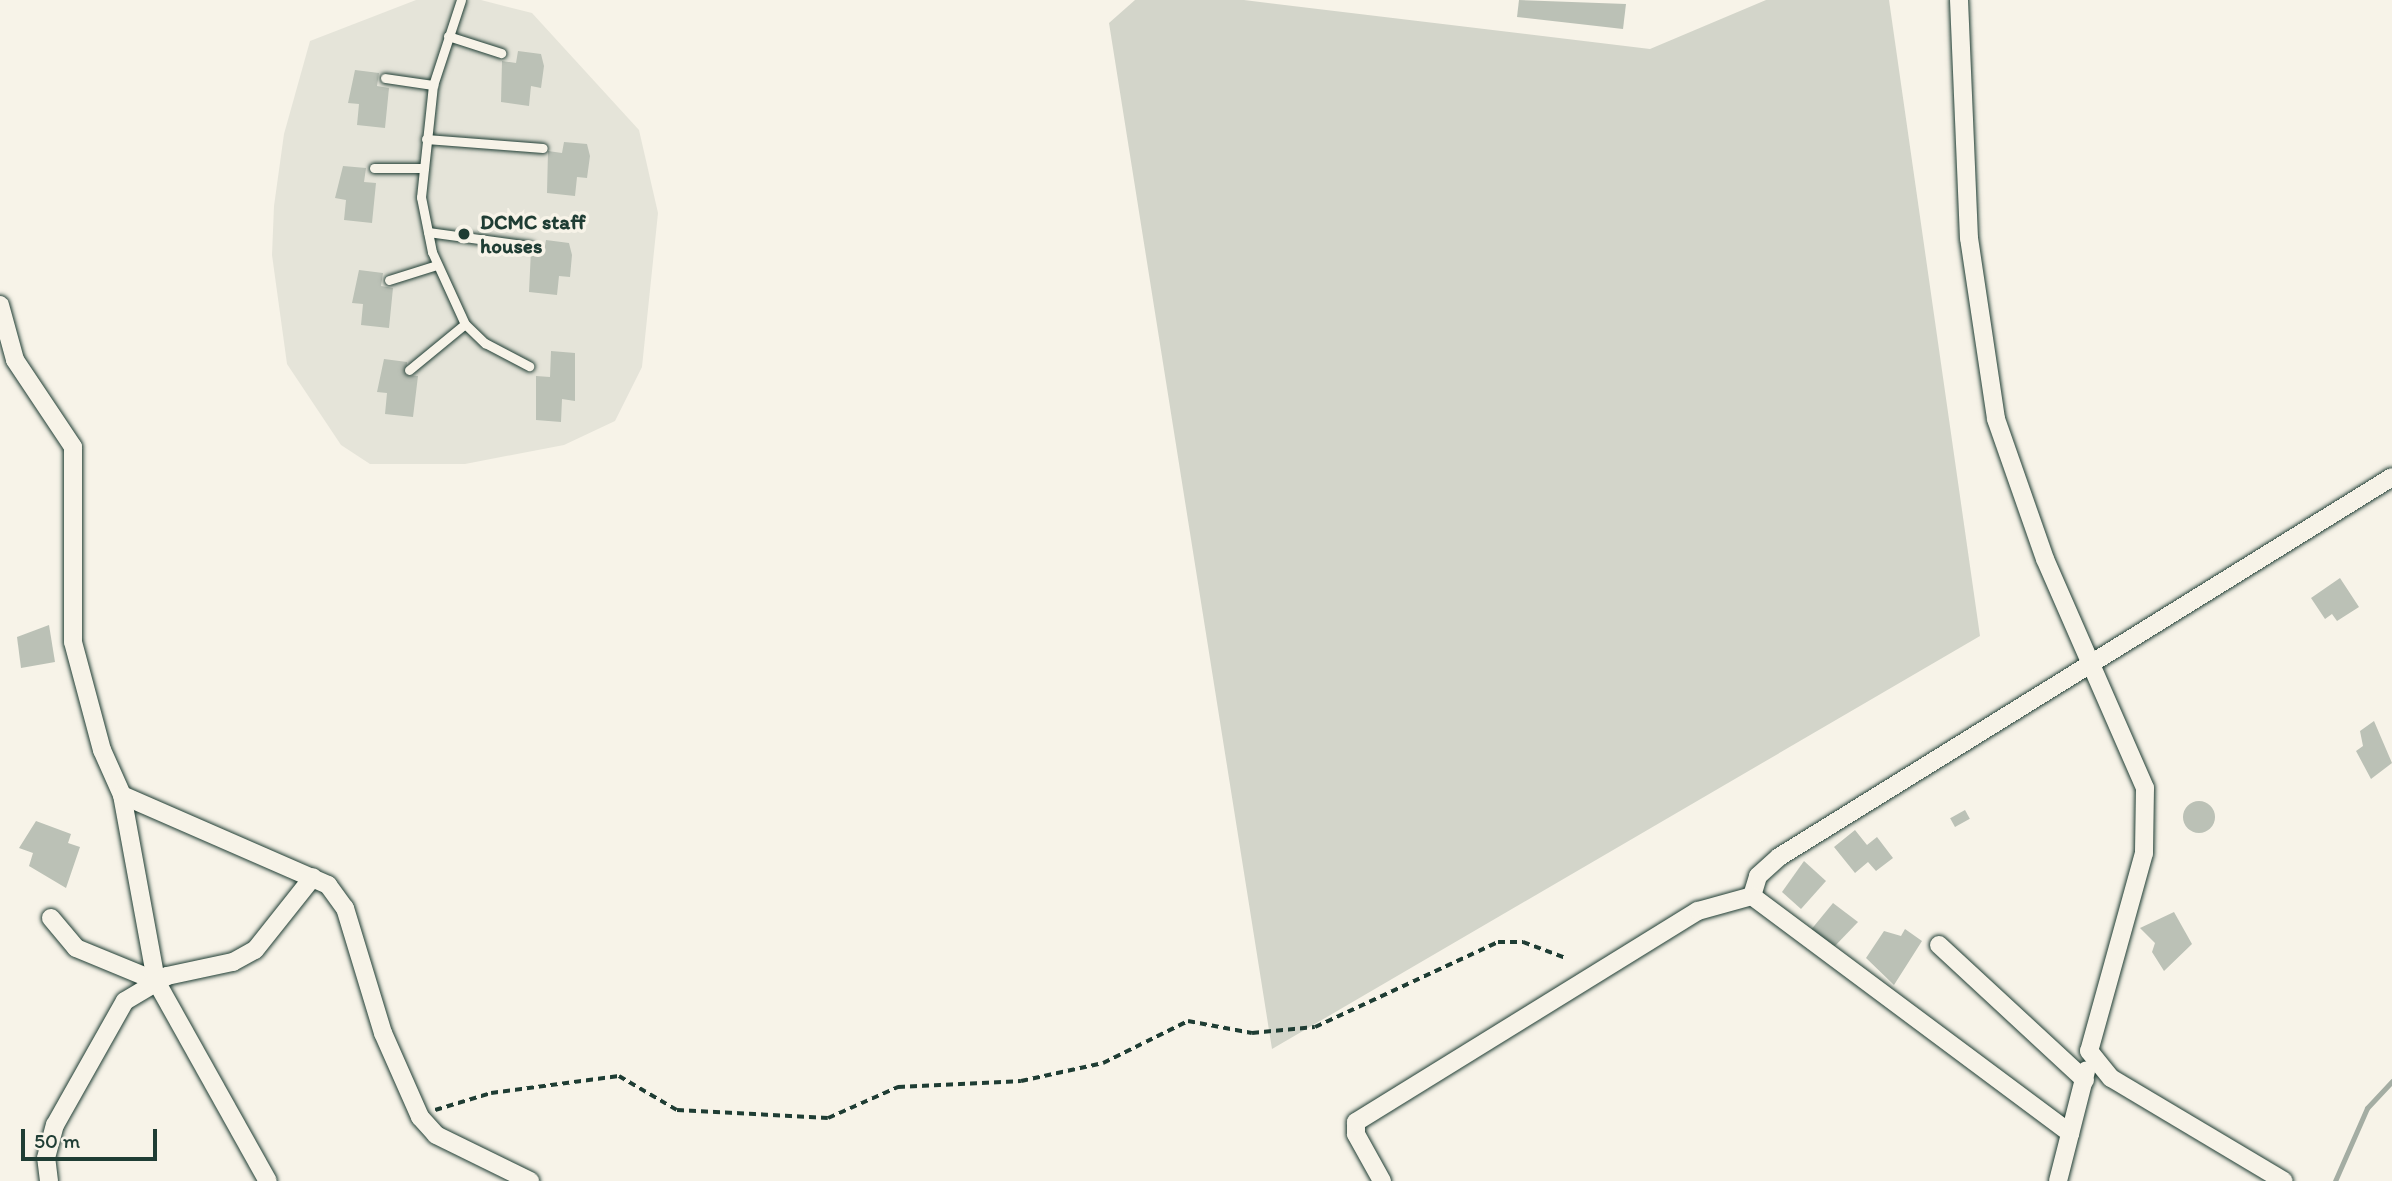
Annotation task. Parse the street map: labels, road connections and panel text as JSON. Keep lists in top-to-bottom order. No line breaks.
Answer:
{"places":["DCMC staff houses"],"scale_bar":"50 m"}
